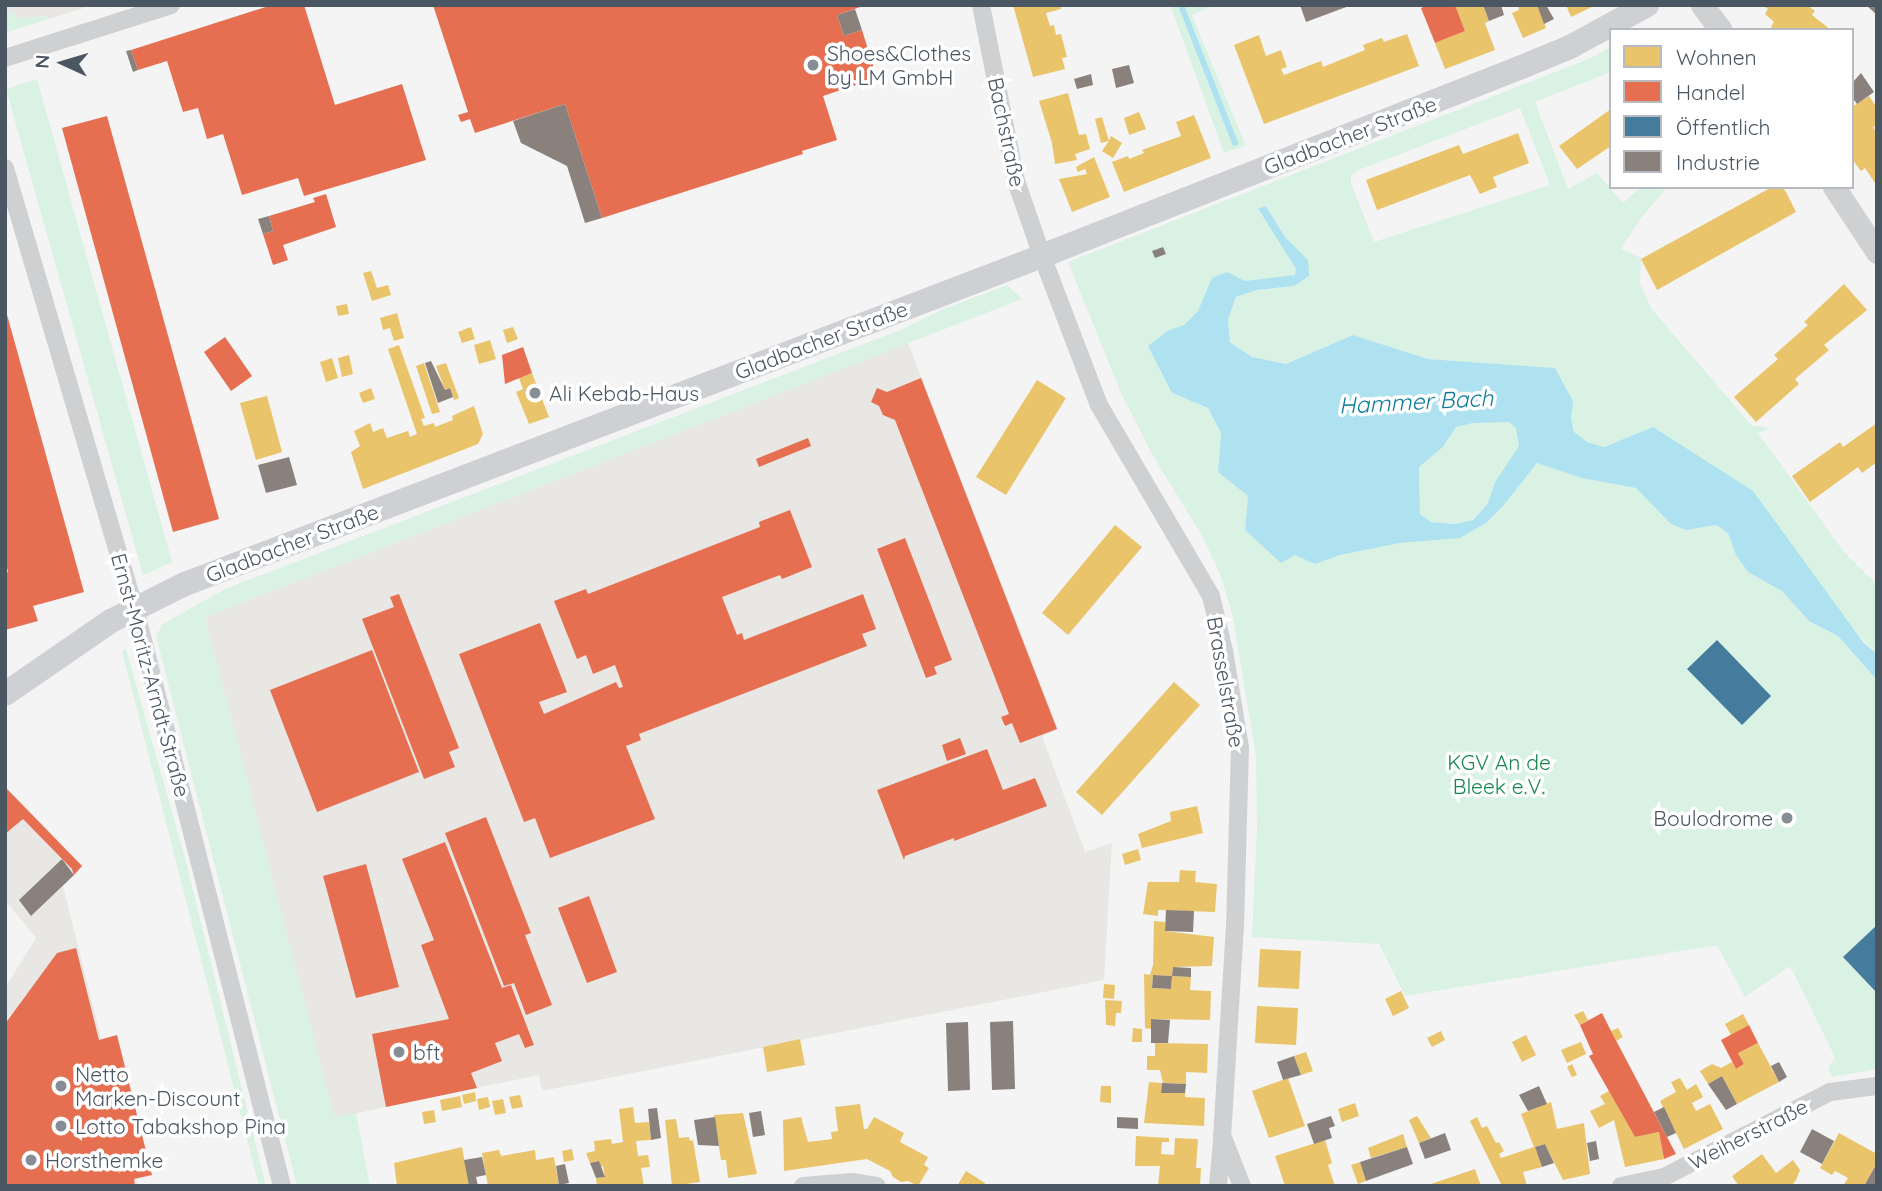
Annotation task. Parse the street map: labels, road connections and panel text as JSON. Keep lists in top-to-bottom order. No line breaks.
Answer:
{"streets":{"main road":["Gladbacher Straße"],"street":["Bachstraße","Ernst-Moritz-Arndt-Straße","Brasselstraße","Weiherstraße"]},"crossings":[["Bachstraße","Gladbacher Straße"],["Bachstraße","Brasselstraße"],["Gladbacher Straße","Ernst-Moritz-Arndt-Straße"],["Gladbacher Straße","Brasselstraße"]],"water":["Hammer Bach"],"parks":["KGV An de Bleek e.V."],"places":["Shoes&Clothes by LM GmbH","Ali Kebab-Haus","Boulodrome","bft","Netto Marken-Discount","Lotto Tabakshop Pina","Horsthemke"],"legend":["Wohnen","Handel","Öffentlich","Industrie"],"north":"left"}
